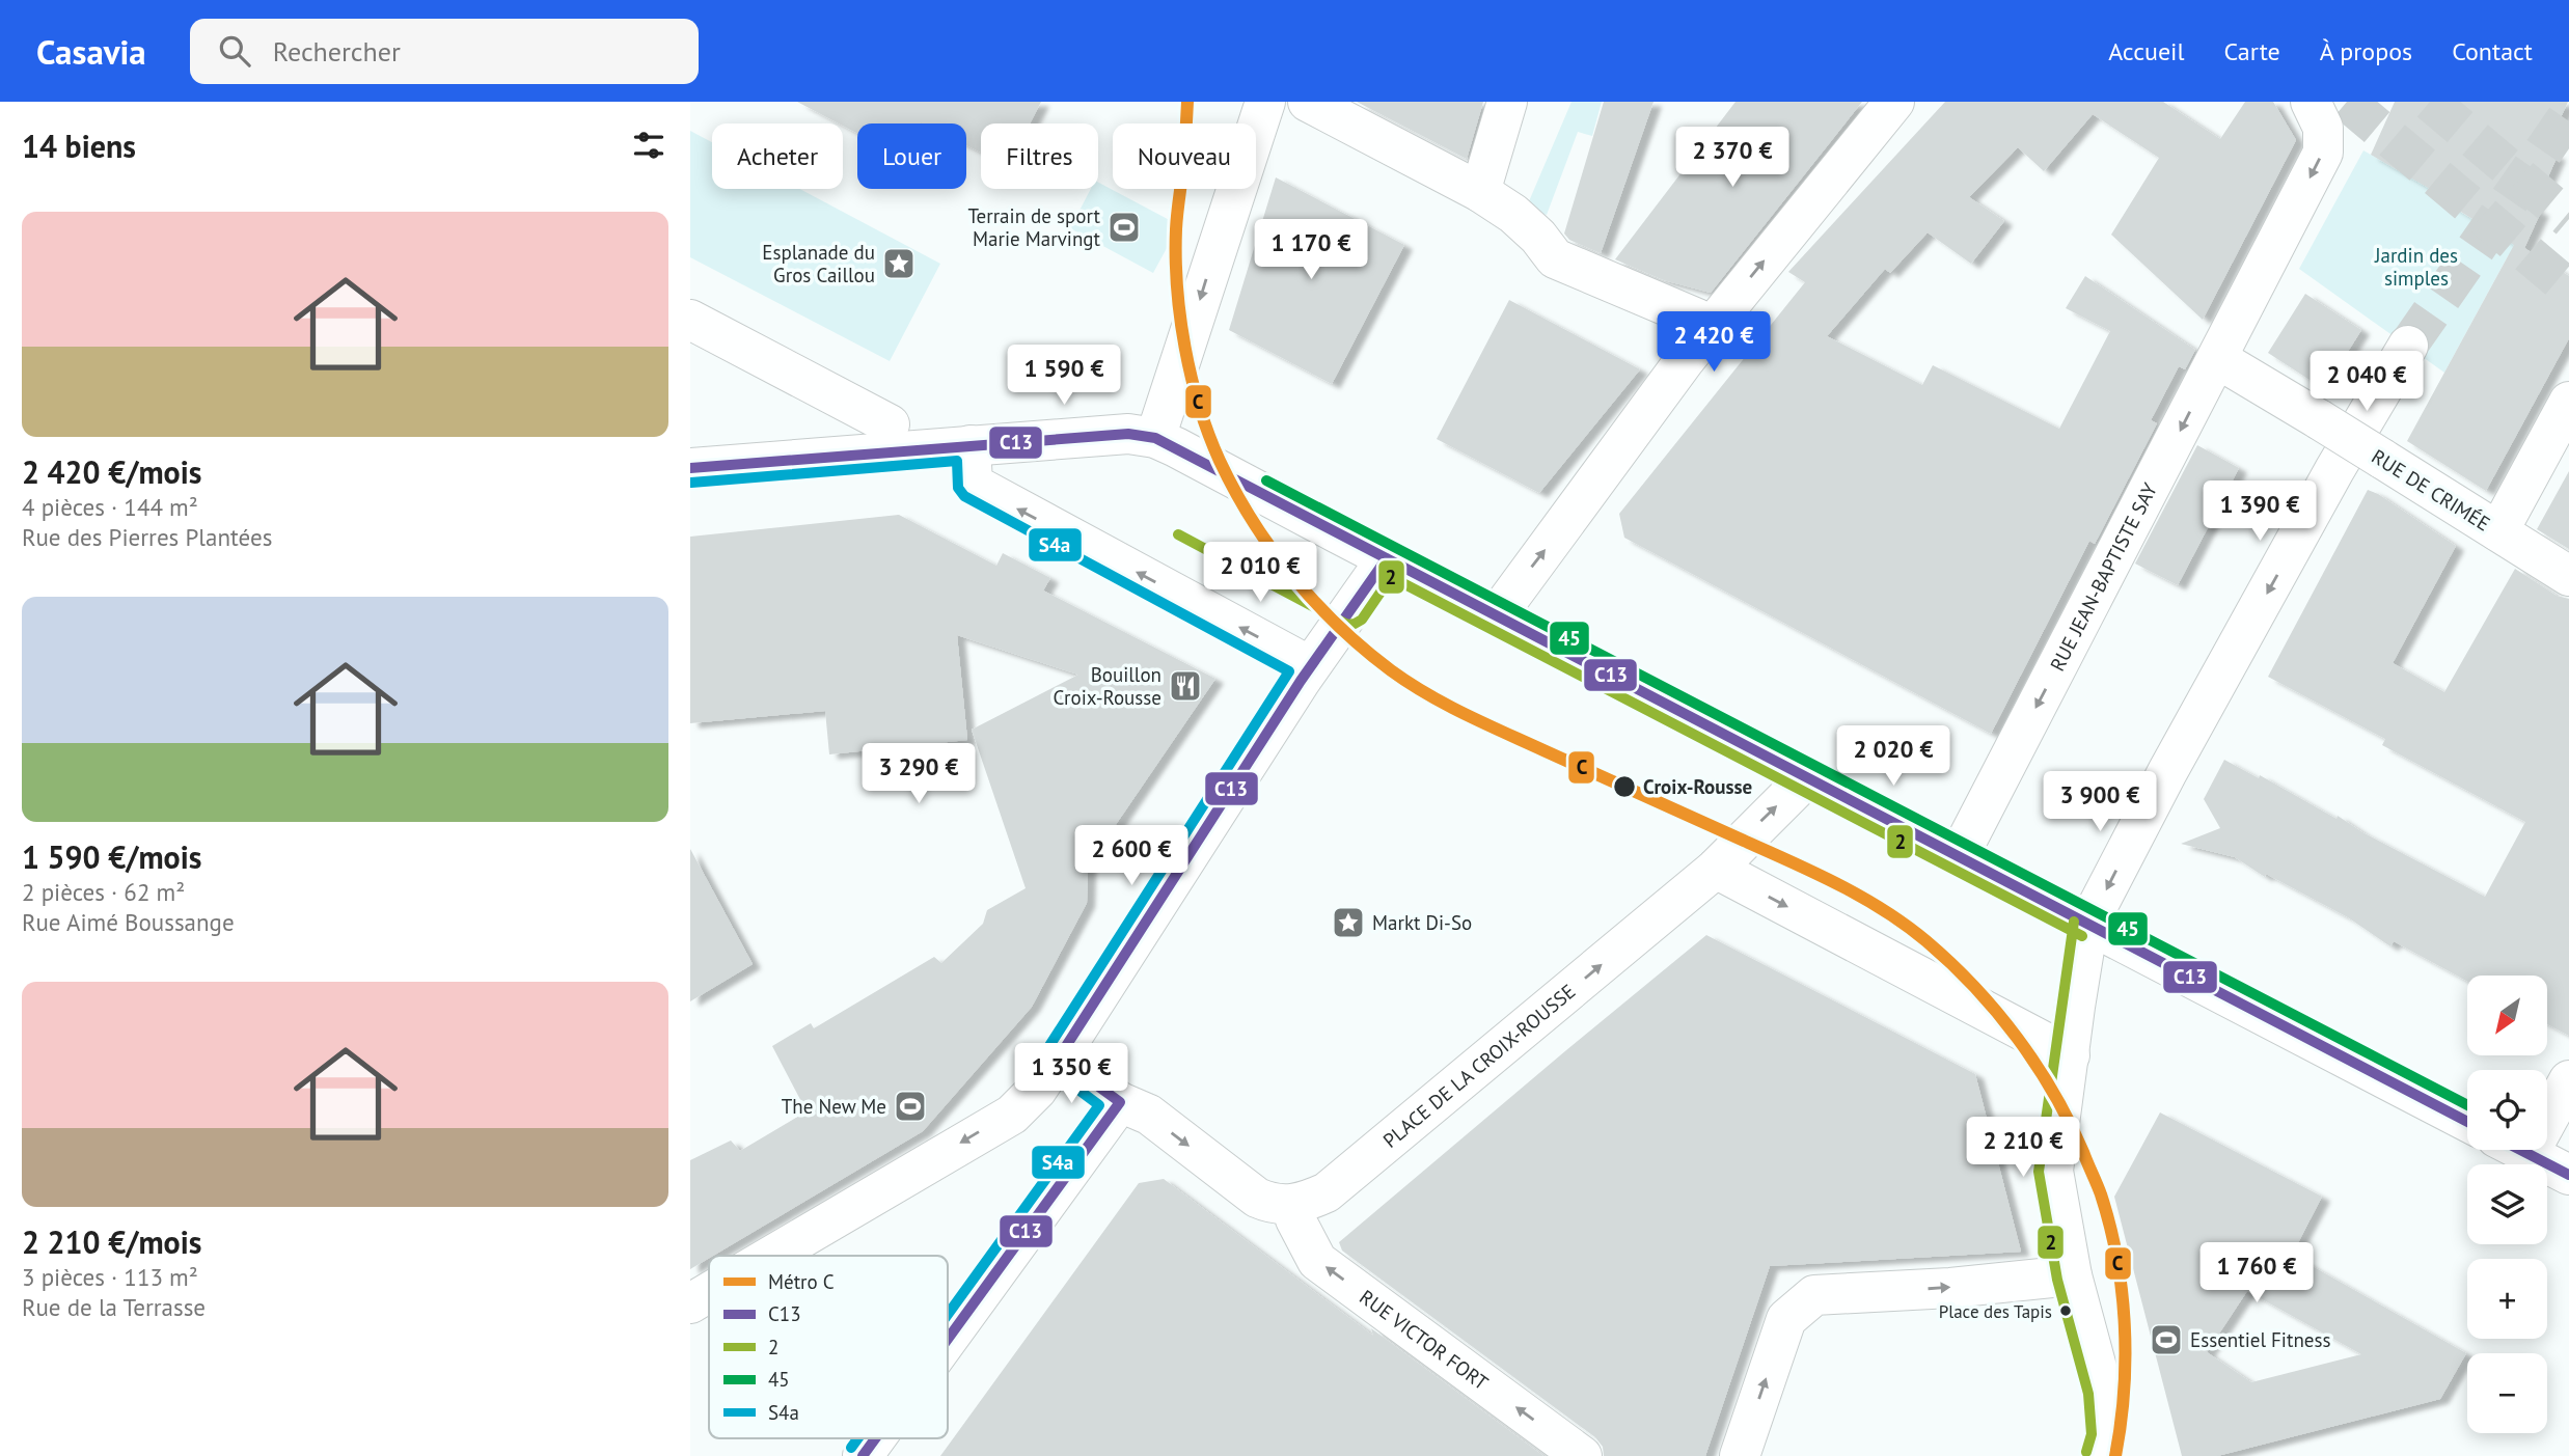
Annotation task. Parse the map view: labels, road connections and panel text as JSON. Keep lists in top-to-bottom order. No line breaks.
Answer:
{"streets":{"street":["RUE DE CRIMÉE","RUE JEAN-BAPTISTE SAY","PLACE DE LA CROIX-ROUSSE","RUE VICTOR FORT"]},"crossings":[["RUE DE CRIMÉE","RUE JEAN-BAPTISTE SAY"],["PLACE DE LA CROIX-ROUSSE","RUE VICTOR FORT"]],"one_way":["PLACE DE LA CROIX-ROUSSE","RUE VICTOR FORT"],"parks":["Jardin des simples"],"places":{"sports":["Terrain de sport Marie Marvingt","The New Me","Essentiel Fitness"],"place":["Esplanade du Gros Caillou","Markt Di-So"],"restaurant":["Bouillon Croix-Rousse"],"other":["Croix-Rousse","Place des Tapis"]},"lines":["metro line C","transit line C13","transit line S4a","transit line 45","transit line 2"],"legend":["Métro C","C13","2","45","S4a"],"north":"bottom left","page":{"header":"Casavia","search":"Rechercher","nav":["Accueil","Carte","À propos","Contact"],"heading":"14 biens","chip":["Acheter","Louer","Filtres","Nouveau"],"price":["2 370 €","1 170 €","2 420 €","1 590 €","2 040 €","1 390 €","2 010 €","2 020 €","3 290 €","3 900 €","2 600 €","1 350 €","2 210 €","1 760 €"],"list":[{"name":"2 420 €/mois","note":"4 pièces · 144 m² · Rue des Pierres Plantées"},{"name":"1 590 €/mois","note":"2 pièces · 62 m² · Rue Aimé Boussange"},{"name":"2 210 €/mois","note":"3 pièces · 113 m² · Rue de la Terrasse"}],"map_buttons":["+","−"]}}
